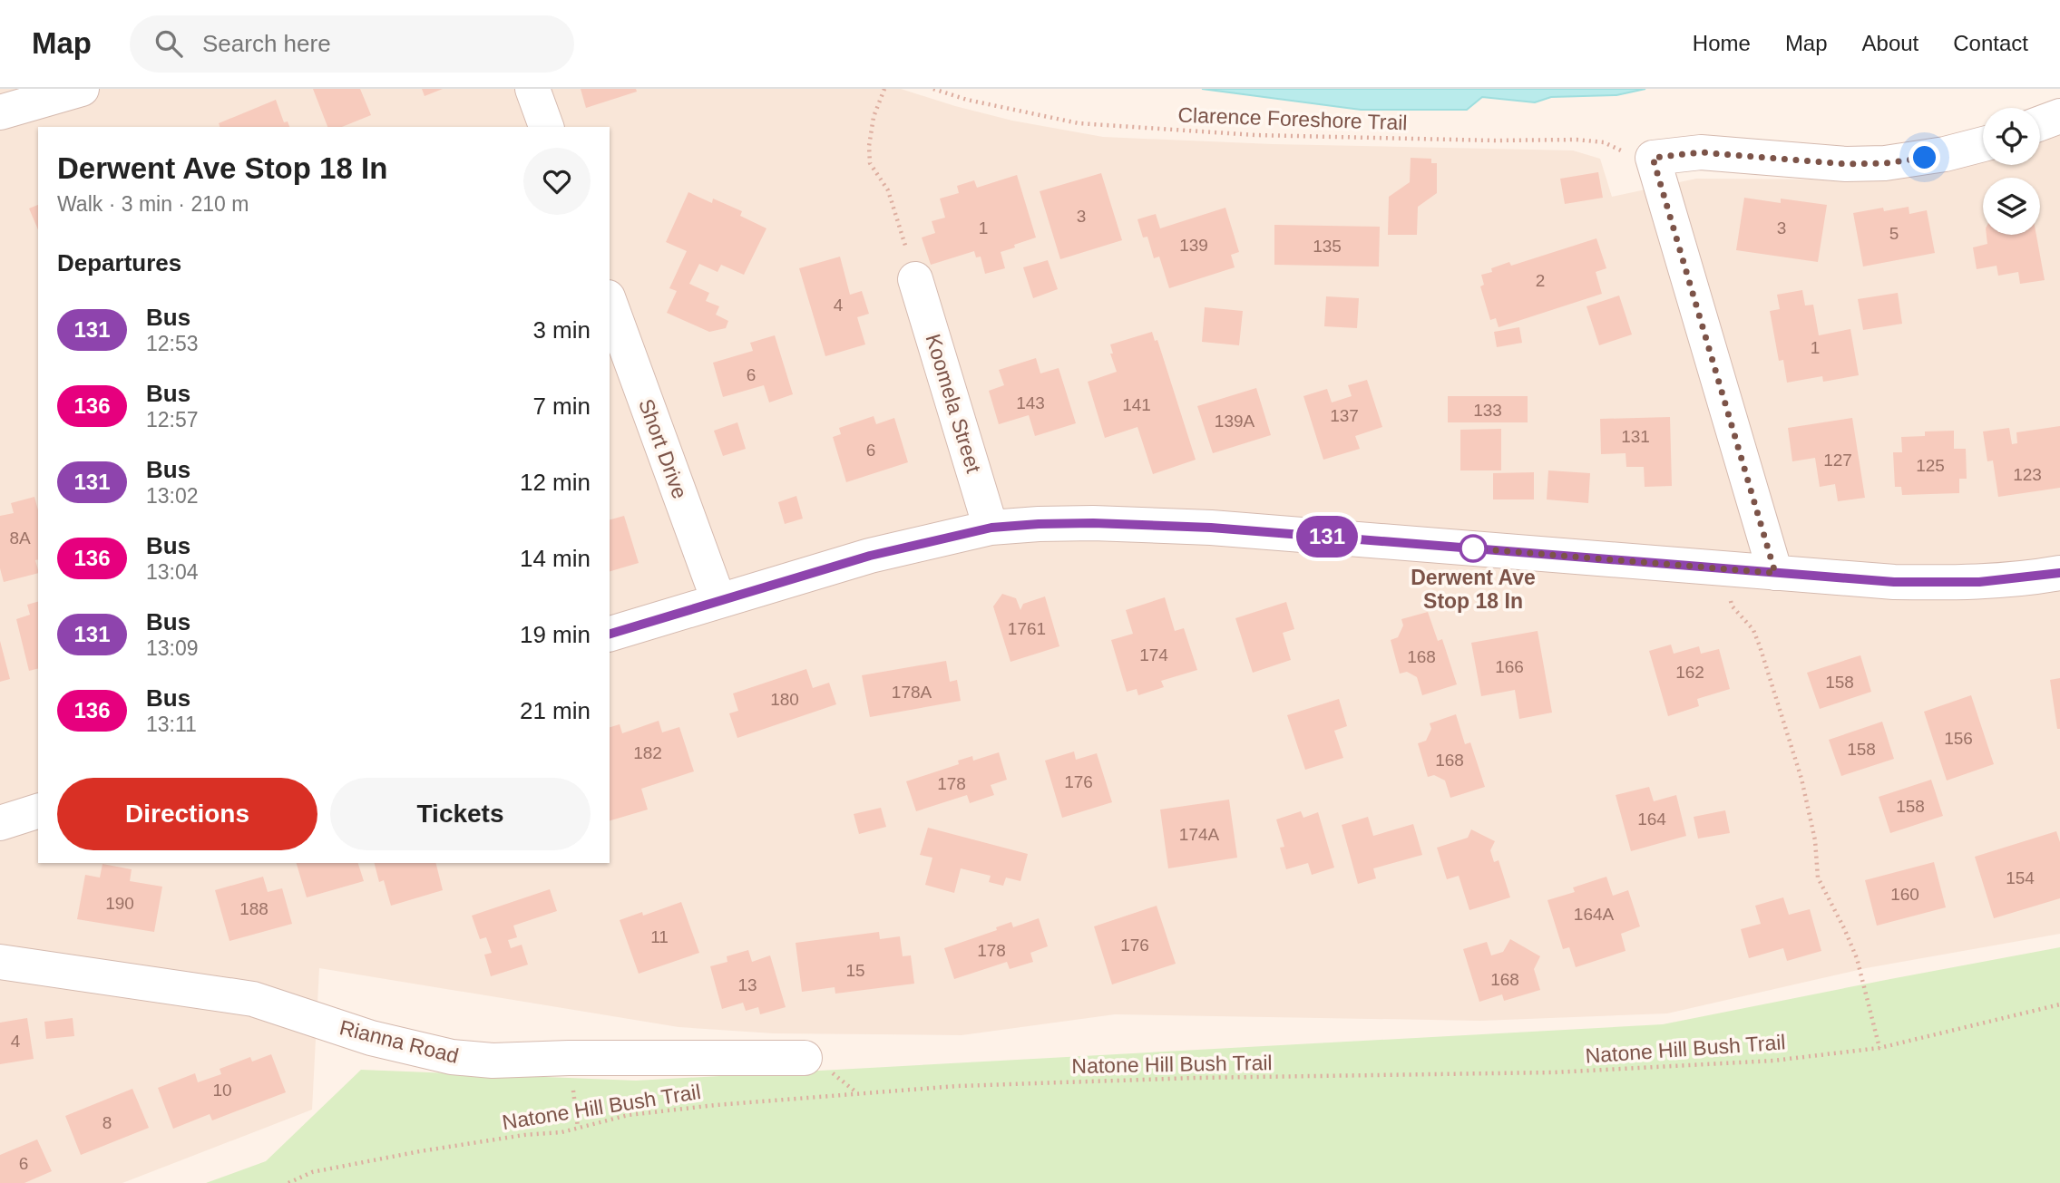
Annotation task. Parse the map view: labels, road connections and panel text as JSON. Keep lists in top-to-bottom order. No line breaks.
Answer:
{"streets":{"street":["Koomela Street","Short Drive","Rianna Road"],"path":["Clarence Foreshore Trail","Natone Hill Bush Trail"]},"places":["Derwent Ave Stop 18 In"],"lines":["bus line 131"],"house_numbers":["3","1","3","5","139","135","2","4","1","6","143","141","133","137","139A","131","6","127","125","123","8A","1761","174","168","166","162","158","178A","180","156","158","182","168","176","178","158","164","174A","154","160","190","188","164A","11","176","178","15","168","13","4","10","8","6"],"page":{"header":"Map","search":"Search here","nav":["Home","Map","About","Contact"],"on_map":"131","heading":[["Derwent Ave Stop 18 In","Walk · 3 min · 210 m"],"Departures"],"list":[{"mark":"131","name":"Bus","note":"12:53","value":"3 min"},{"mark":"136","name":"Bus","note":"12:57","value":"7 min"},{"mark":"131","name":"Bus","note":"13:02","value":"12 min"},{"mark":"136","name":"Bus","note":"13:04","value":"14 min"},{"mark":"131","name":"Bus","note":"13:09","value":"19 min"},{"mark":"136","name":"Bus","note":"13:11","value":"21 min"}],"buttons":["Directions","Tickets"]}}
